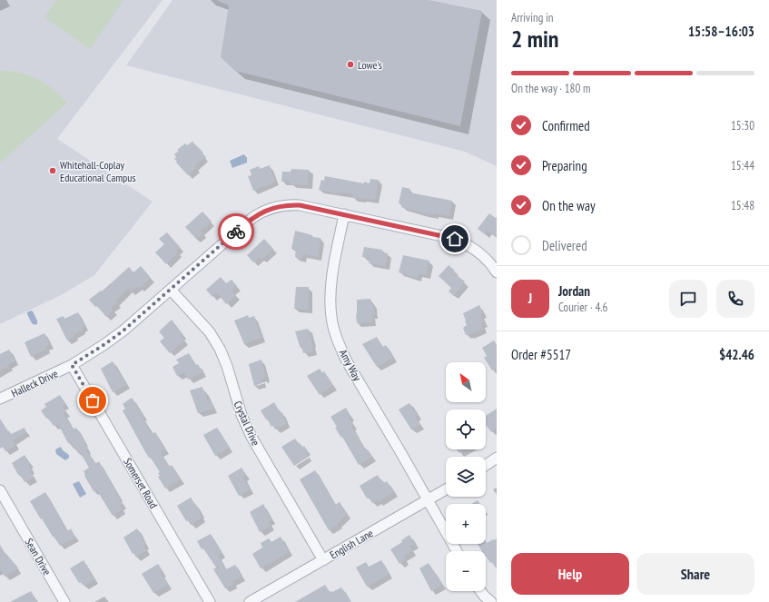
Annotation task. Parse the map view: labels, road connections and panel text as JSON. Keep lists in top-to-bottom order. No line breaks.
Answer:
{"streets":{"street":["Amy Way","Halleck Drive","Crystal Drive","Somerset Road","English Lane","Sean Drive"]},"crossings":[["Amy Way","Halleck Drive"],["Amy Way","English Lane"],["Halleck Drive","Crystal Drive"],["Halleck Drive","Somerset Road"],["Crystal Drive","English Lane"]],"places":["Lowe's","Whitehall-Coplay Educational Campus"],"north":"top left","page":{"heading":["2 min","Arriving in","15:58–16:03"],"panel":["Jordan","Courier · 4.6","Order #5517","$42.46"],"bar":"On the way · 180 m","list":[["Confirmed","15:30"],["Preparing","15:44"],["On the way","15:48"],"Delivered"],"round":"J","map_buttons":["+","−"],"buttons":["Help","Share"]}}
